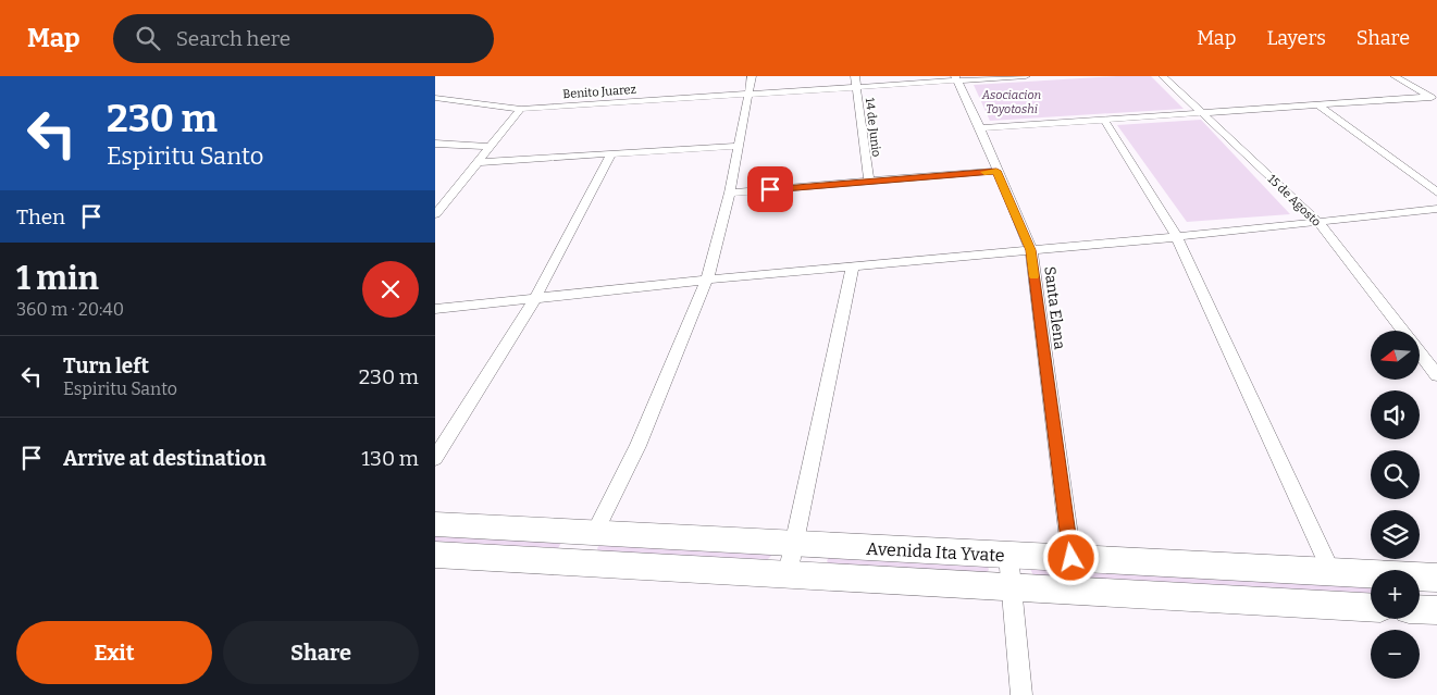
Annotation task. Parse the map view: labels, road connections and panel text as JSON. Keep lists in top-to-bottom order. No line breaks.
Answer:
{"streets":{"street":["Benito Juarez","14 de Junio","15 de Agosto","Santa Elena","Avenida Ita Yvate"]},"crossings":[["Benito Juarez","14 de Junio"],["Benito Juarez","Santa Elena"],["Santa Elena","Avenida Ita Yvate"]],"parks":["Asociacion Toyotoshi"],"north":"left","page":{"header":"Map","search":"Search here","nav":["Map","Layers","Share"],"turn":["230 m","Espiritu Santo"],"then":"Then","heading":["1 min","360 m · 20:40"],"map_buttons":["+","−"],"list":[{"name":"Turn left","note":"Espiritu Santo","value":"230 m"},{"name":"Arrive at destination","value":"130 m"}],"buttons":["Exit","Share"]}}
